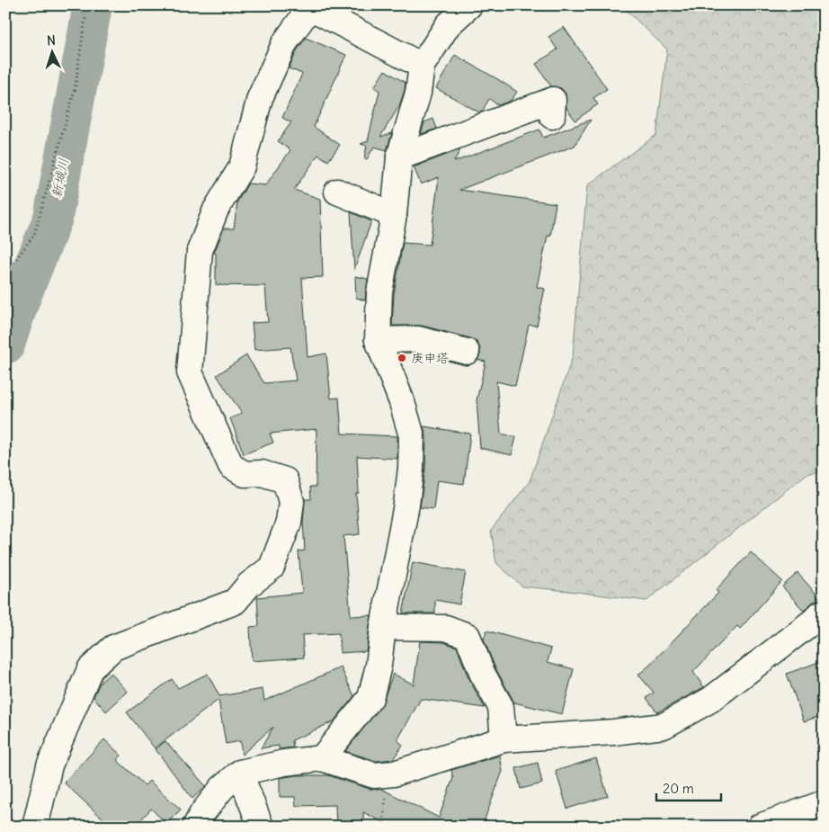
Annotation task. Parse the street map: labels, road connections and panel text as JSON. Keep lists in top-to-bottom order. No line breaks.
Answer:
{"water":["新城川"],"places":["庚申塔"],"scale_bar":"20 m","north":"top"}
